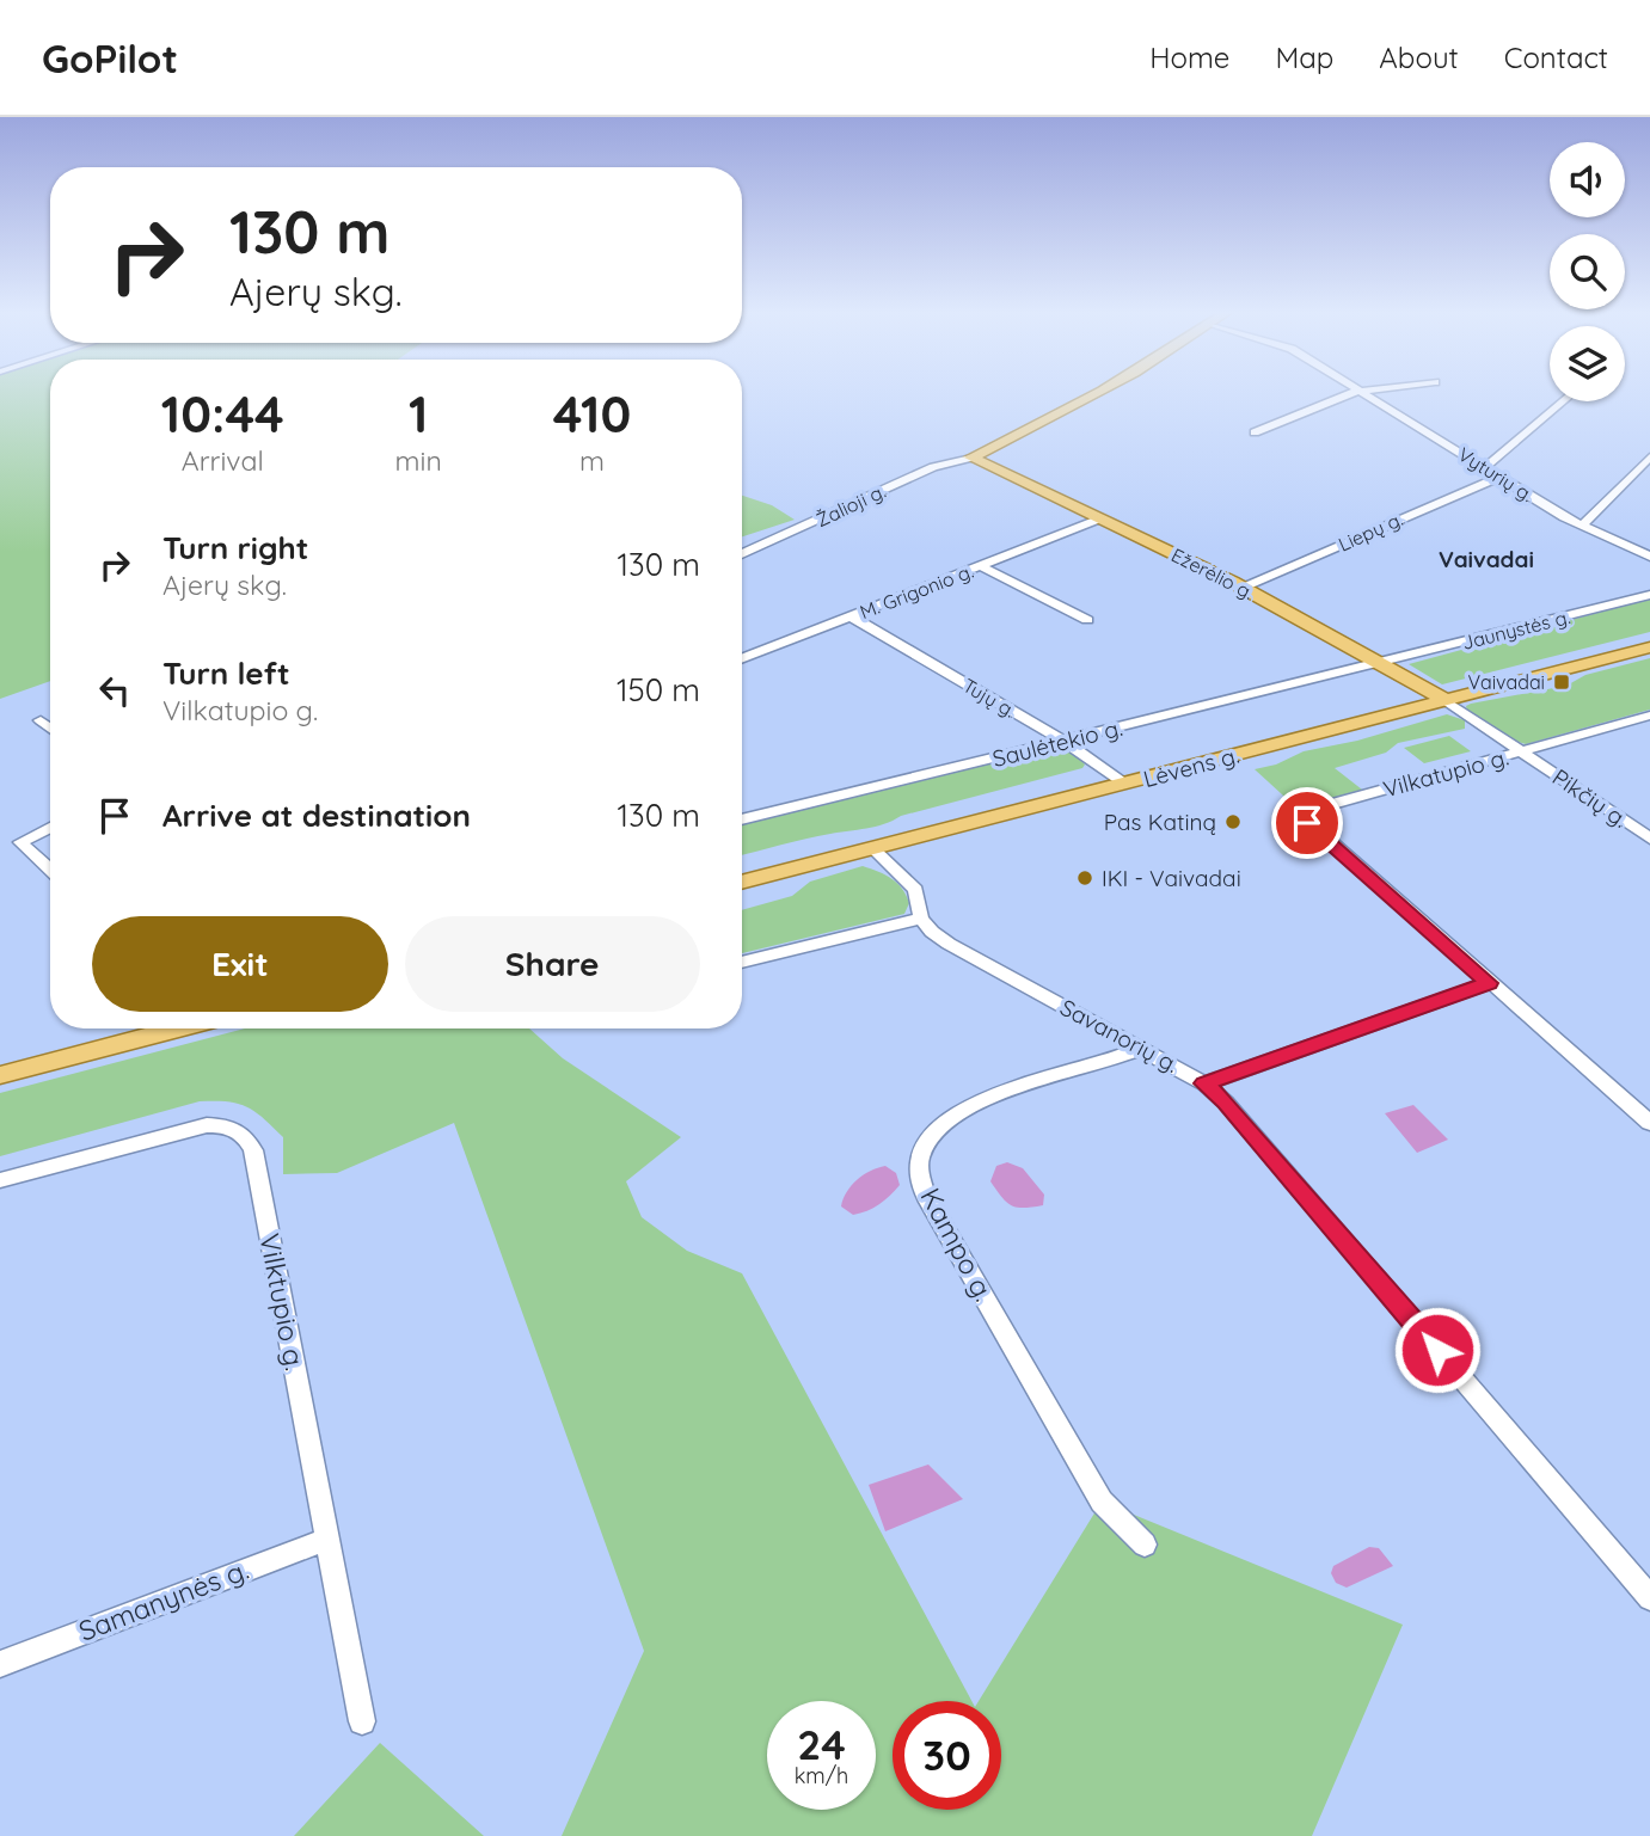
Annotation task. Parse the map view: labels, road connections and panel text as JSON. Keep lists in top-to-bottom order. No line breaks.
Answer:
{"streets":{"main road":["Ežerėlio g.","Lėvens g."],"street":["Vyturių g.","Žalioji g.","Liepų g.","M. Grigonio g.","Jaunystės g.","Tujų g.","Saulėtekio g.","Vilkatupio g.","Pikčių g.","Savanorių g.","Kampo g.","Vilktupio g.","Samanynės g."]},"crossings":[["Vyturių g.","Liepų g."],["Žalioji g.","Ežerėlio g."],["Liepų g.","Ežerėlio g."],["Ežerėlio g.","M. Grigonio g."],["Ežerėlio g.","Jaunystės g."],["Ežerėlio g.","Saulėtekio g."],["Ežerėlio g.","Lėvens g."],["Ežerėlio g.","Pikčių g."],["M. Grigonio g.","Tujų g."],["Jaunystės g.","Saulėtekio g."],["Tujų g.","Saulėtekio g."],["Tujų g.","Lėvens g."],["Lėvens g.","Pikčių g."],["Vilkatupio g.","Pikčių g."],["Savanorių g.","Kampo g."],["Vilktupio g.","Samanynės g."]],"districts":["Vaivadai"],"places":{"transit":["Vaivadai"],"other":["Pas Katiną","IKI - Vaivadai"]},"page":{"header":"GoPilot","nav":["Home","Map","About","Contact"],"turn":["130 m","Ajerų skg."],"eta":["10:44","Arrival","1","min","410","m"],"list":[{"name":"Turn right","note":"Ajerų skg.","value":"130 m"},{"name":"Turn left","note":"Vilkatupio g.","value":"150 m"},{"name":"Arrive at destination","value":"130 m"}],"buttons":["Exit","Share"],"speed":"24 km/h","limit":"30"}}
